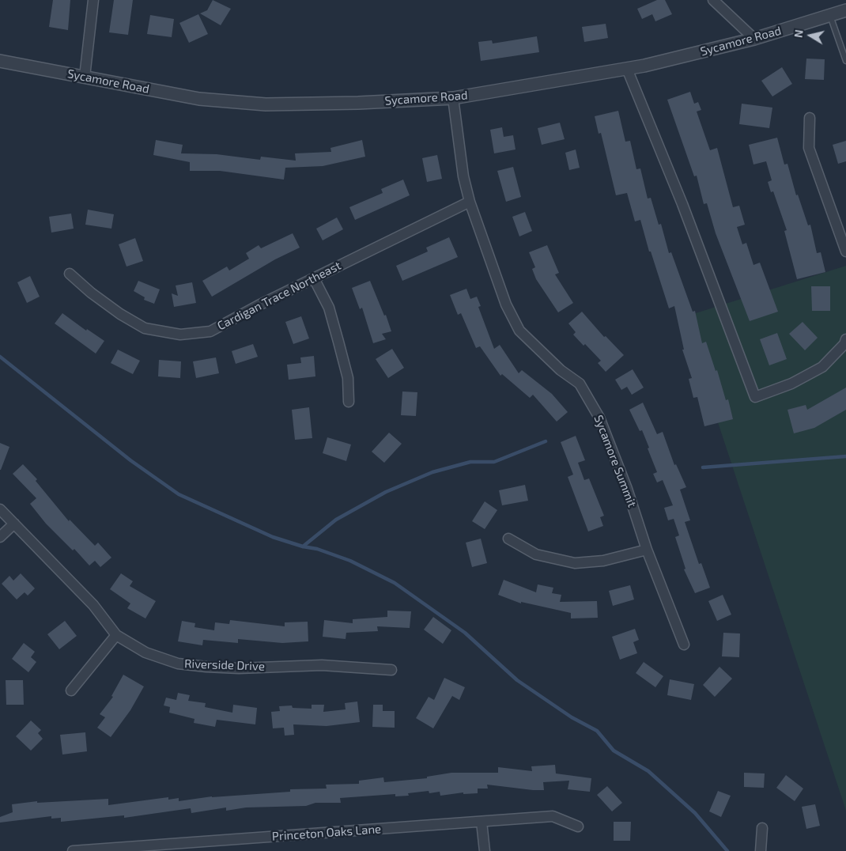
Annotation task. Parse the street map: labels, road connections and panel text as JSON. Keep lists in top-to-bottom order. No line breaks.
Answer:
{"streets":{"street":["Sycamore Road","Cardigan Trace Northeast","Sycamore Summit","Riverside Drive","Princeton Oaks Lane"]},"crossings":[["Sycamore Road","Sycamore Summit"],["Cardigan Trace Northeast","Sycamore Summit"]],"north":"left"}
